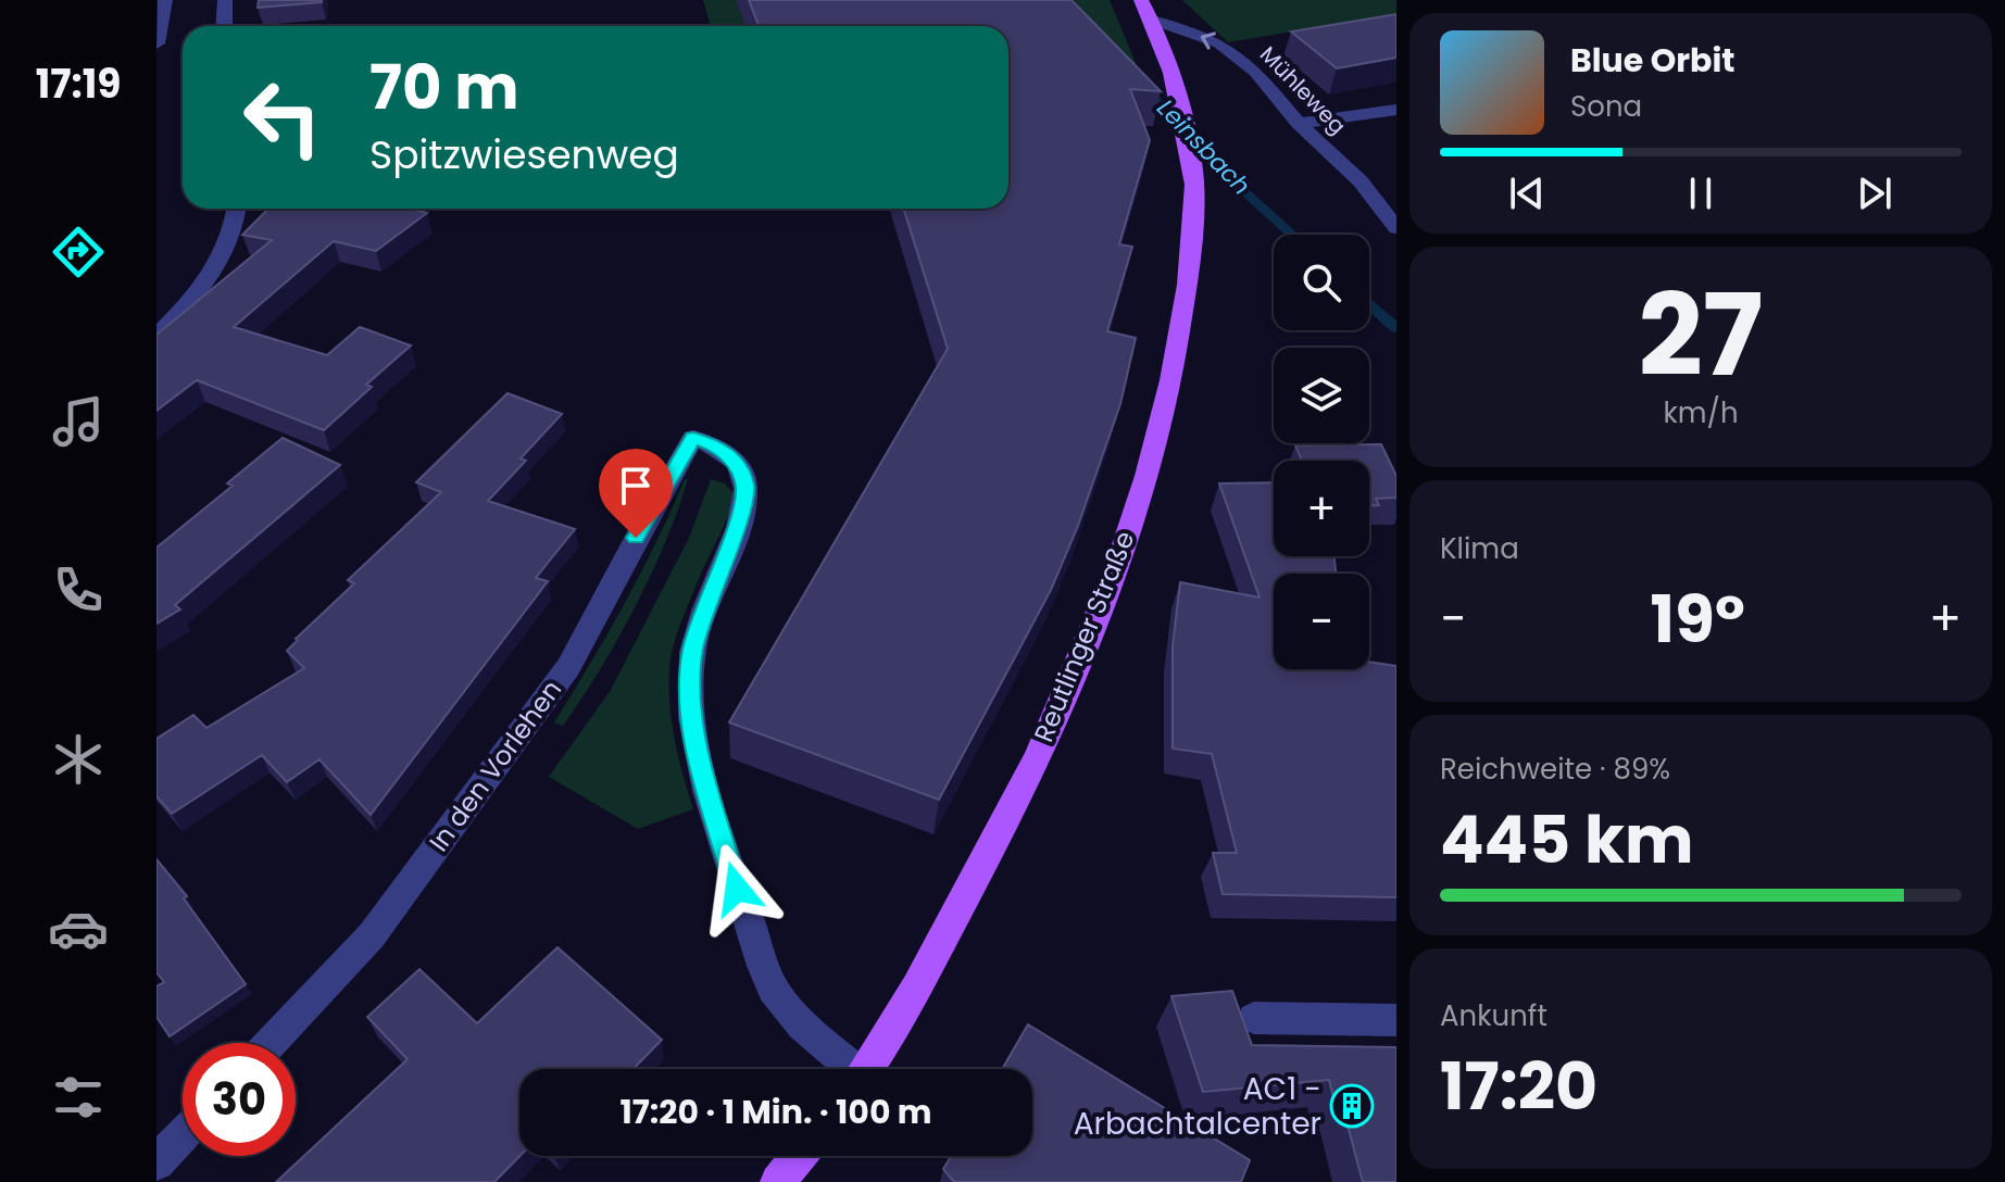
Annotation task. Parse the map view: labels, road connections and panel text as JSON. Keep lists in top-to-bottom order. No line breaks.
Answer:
{"streets":{"main road":["Reutlinger Straße"],"street":["Mühleweg","In den Vorlehen"]},"crossings":[["Mühleweg","Reutlinger Straße"]],"one_way":["Mühleweg"],"water":["Leinsbach"],"places":{"building":["AC1 - Arbachtalcenter"]},"page":{"tabs":"17:19","turn":["70 m","Spitzwiesenweg"],"song":["Blue Orbit","Sona"],"map_buttons":["+","−"],"tile":[["27","km/h"],"Klima",["Reichweite · 89%","445 km"],["Ankunft","17:20"]],"heat":["−","19°","+"],"limit":"30","trip":"17:20 · 1 Min. · 100 m"}}
